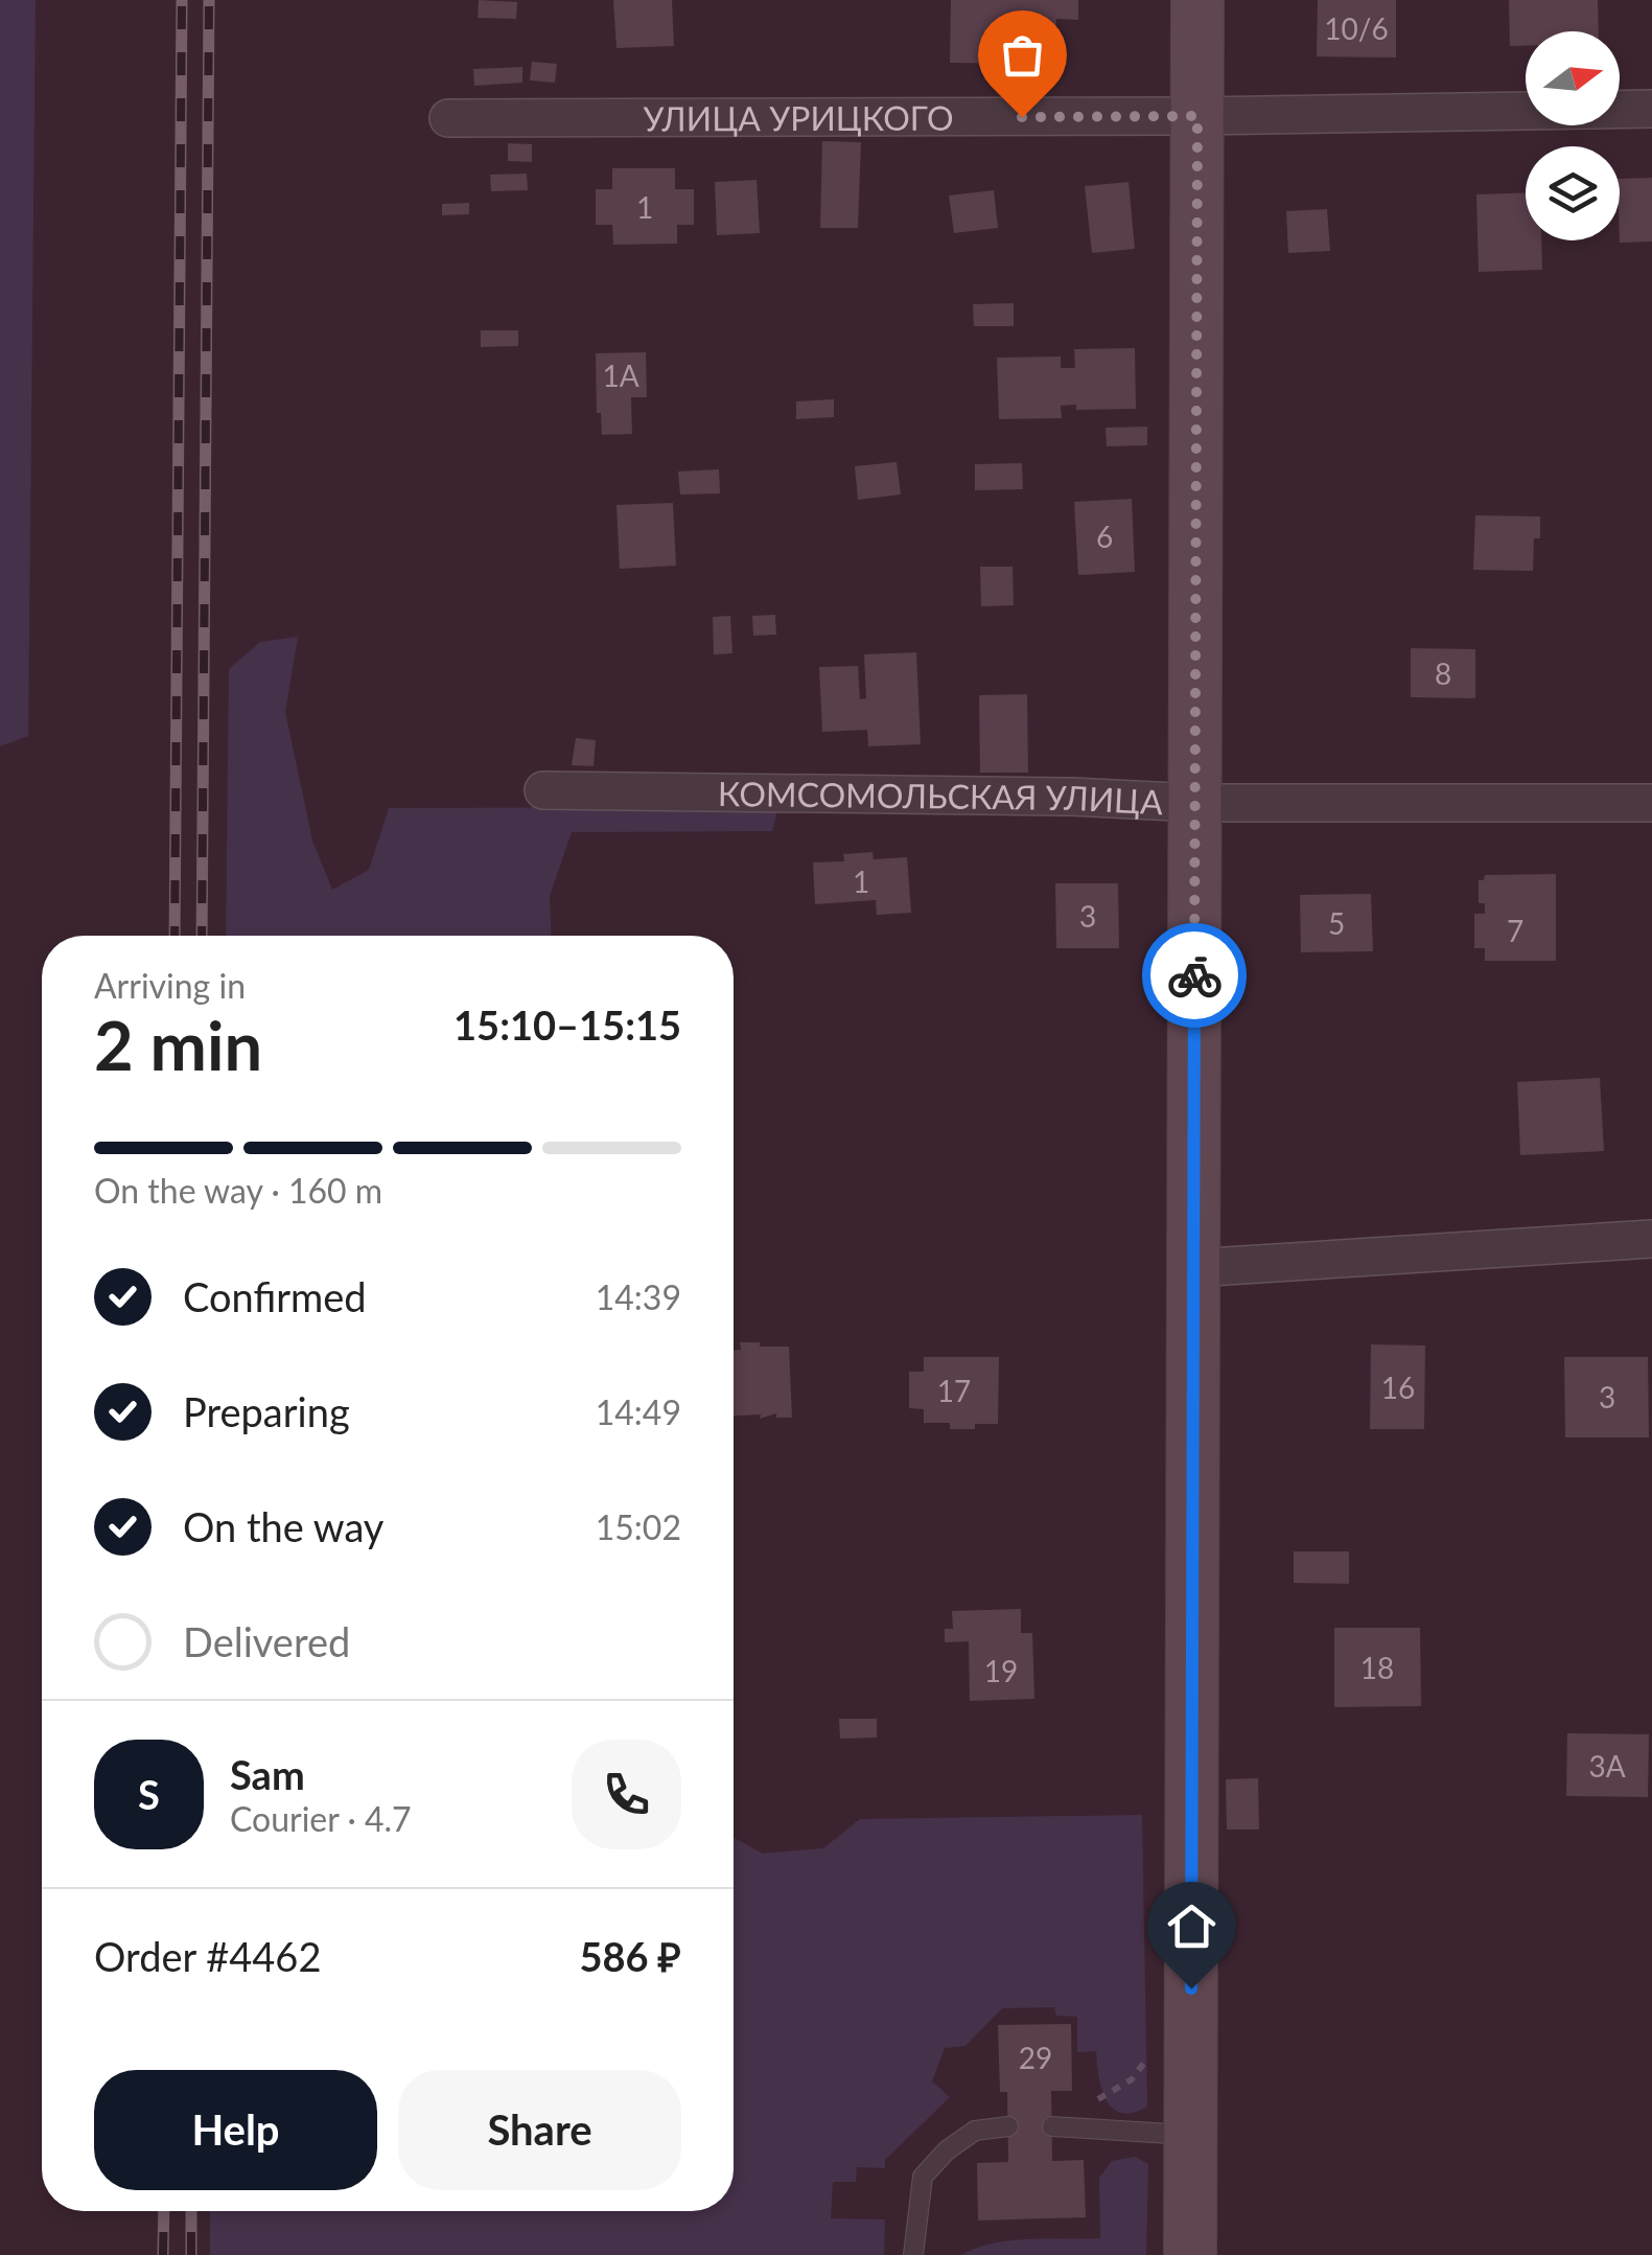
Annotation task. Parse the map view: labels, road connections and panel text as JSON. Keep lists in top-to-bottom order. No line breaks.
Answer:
{"streets":{"street":["УЛИЦА УРИЦКОГО","КОМСОМОЛЬСКАЯ УЛИЦА"]},"house_numbers":["10/6","1","1А","6","8","1","3","5","7","16","17","3","18","19","3А","29"],"north":"right","page":{"heading":["2 min","Arriving in","15:10–15:15"],"panel":["Sam","Courier · 4.7","Order #4462","586 ₽"],"bar":"On the way · 160 m","list":[["Confirmed","14:39"],["Preparing","14:49"],["On the way","15:02"],"Delivered"],"round":"S","buttons":["Help","Share"]}}
